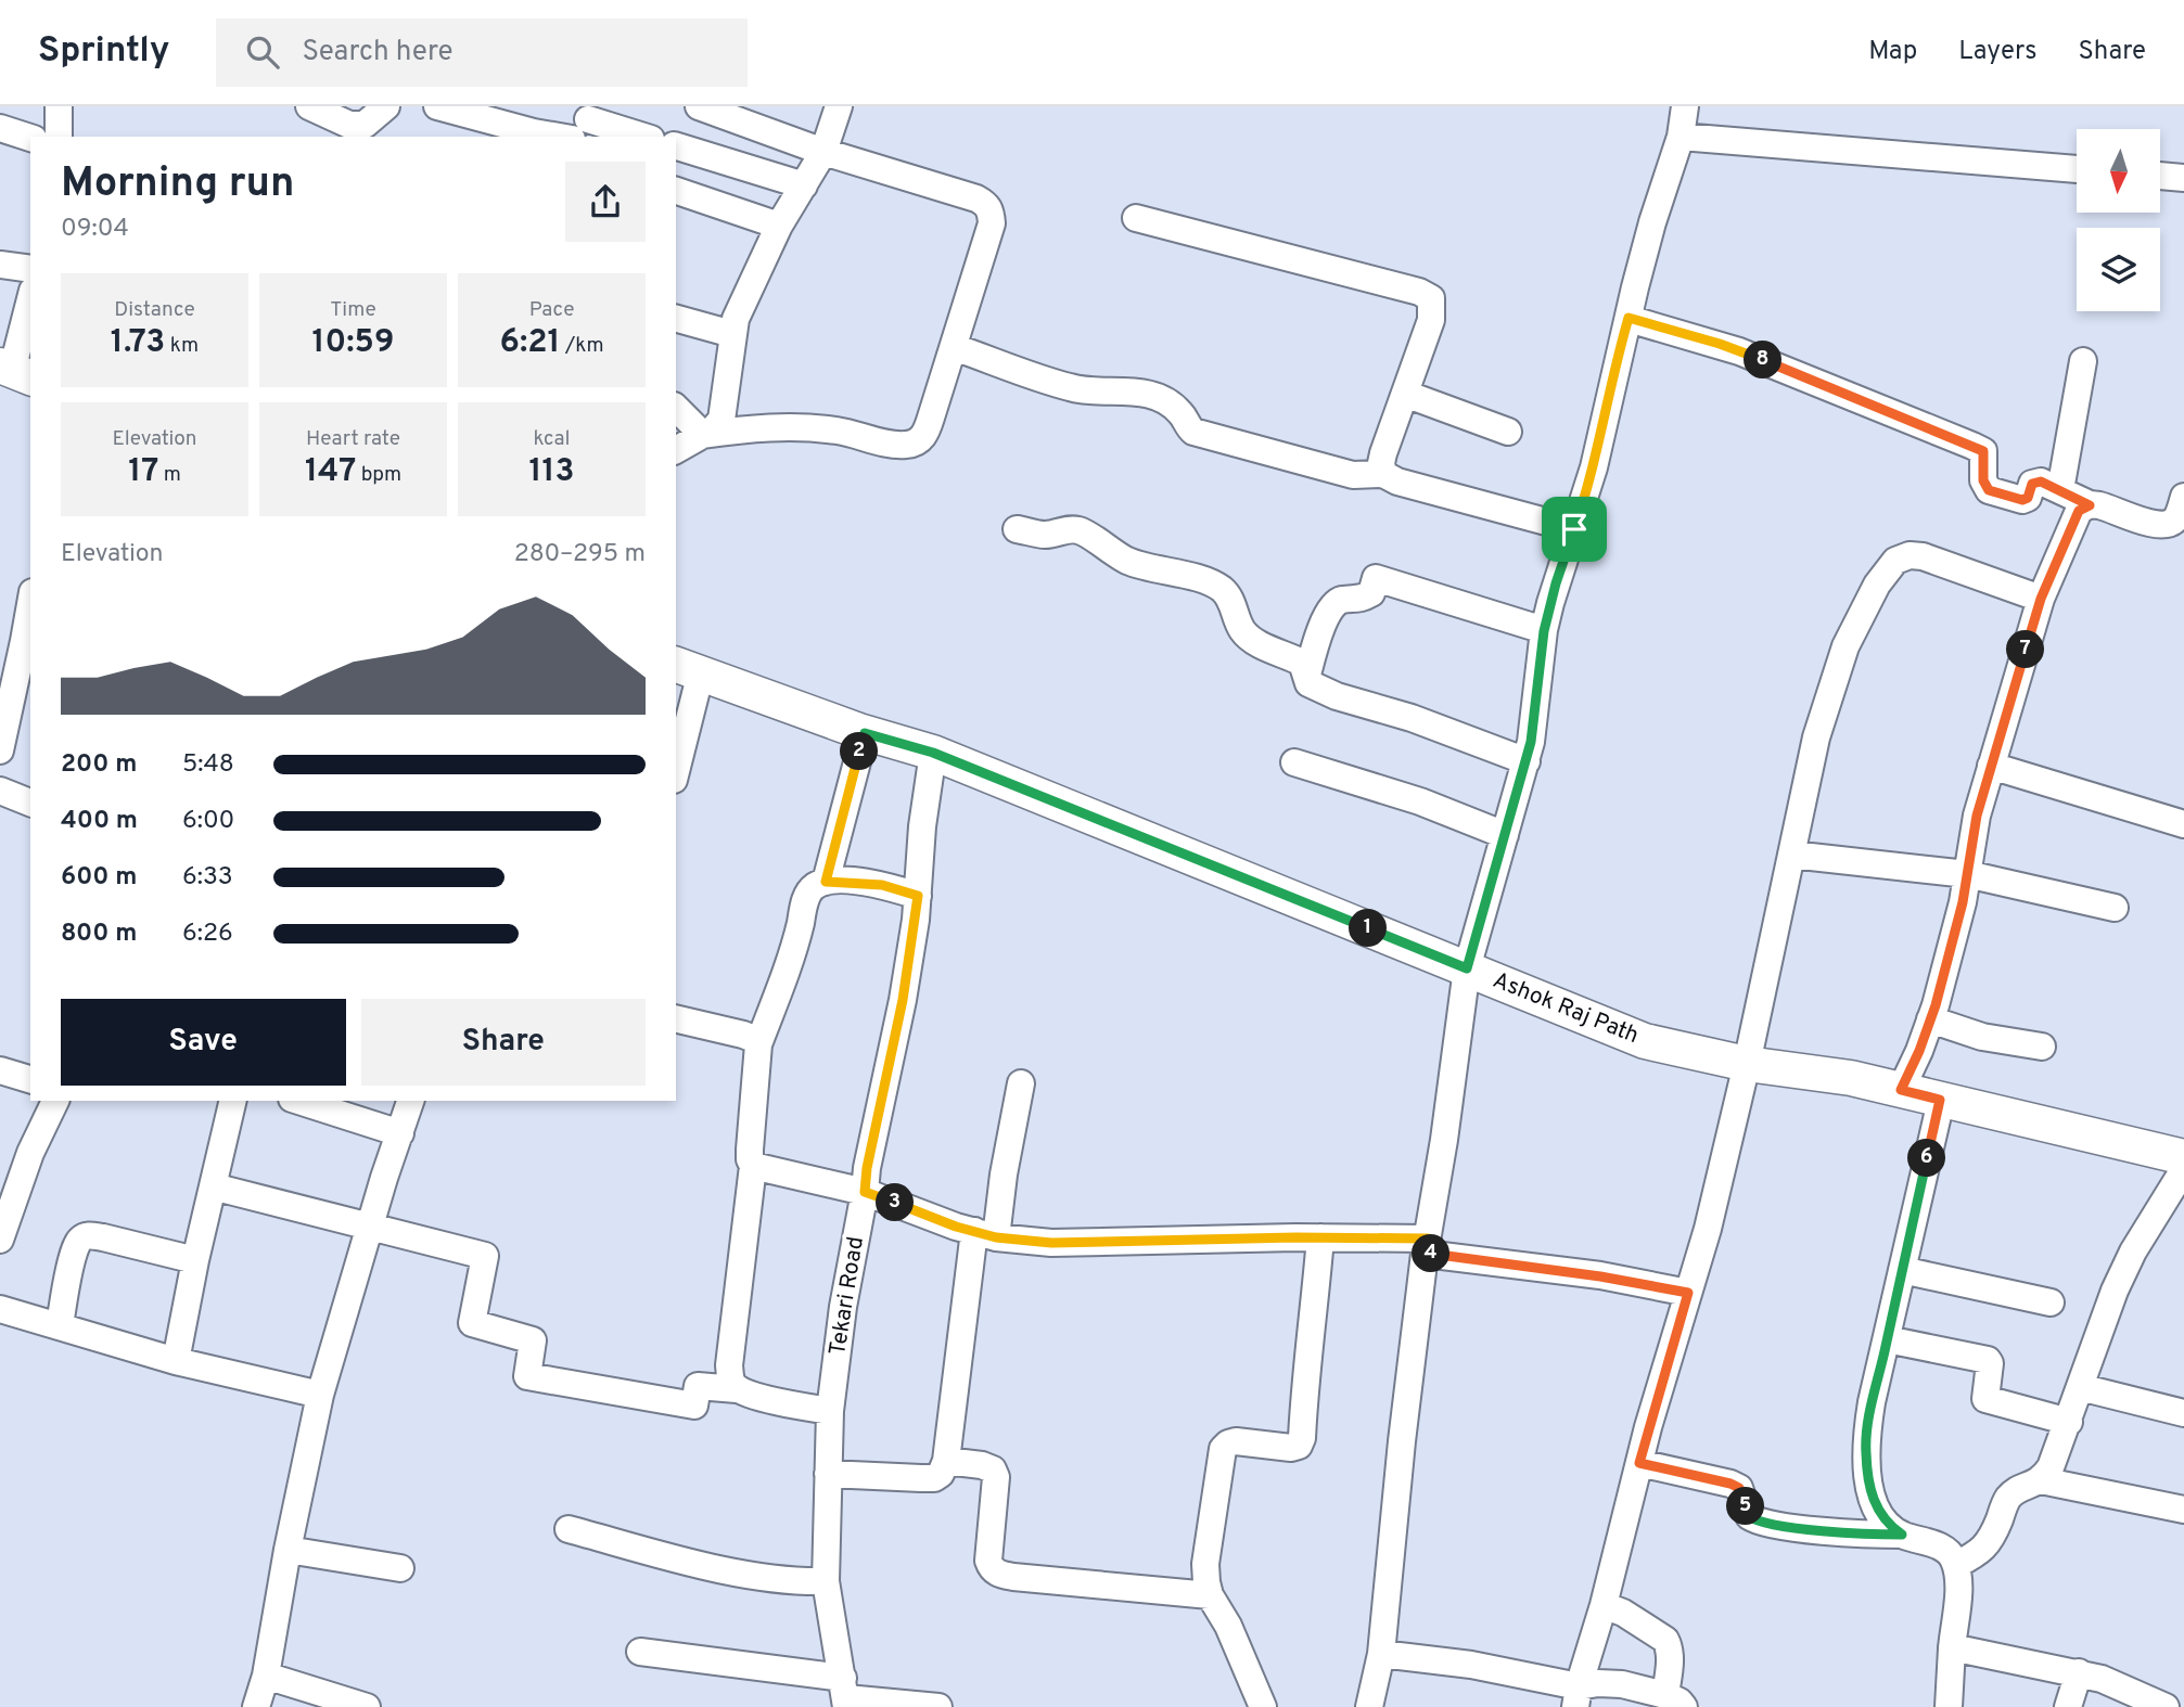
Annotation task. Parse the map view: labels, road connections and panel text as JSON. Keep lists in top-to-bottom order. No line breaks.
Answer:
{"streets":{"main road":["Ashok Raj Path"],"street":["Tekari Road"]},"crossings":[["Ashok Raj Path","Tekari Road"]],"north":"bottom","page":{"header":"Sprintly","search":"Search here","nav":["Map","Layers","Share"],"heading":["Morning run","09:04"],"stats":[["Distance","1.73 km"],["Time","10:59"],["Pace","6:21 /km"],["Elevation","17 m"],["Heart rate","147 bpm"],["kcal","113"]],"pins":["8","7","2","1","6","3","4","5"],"chart":["Elevation","280–295 m"],"list":[{"name":"200 m","note":"5:48"},{"name":"400 m","note":"6:00"},{"name":"600 m","note":"6:33"},{"name":"800 m","note":"6:26"}],"buttons":["Save","Share"]}}
